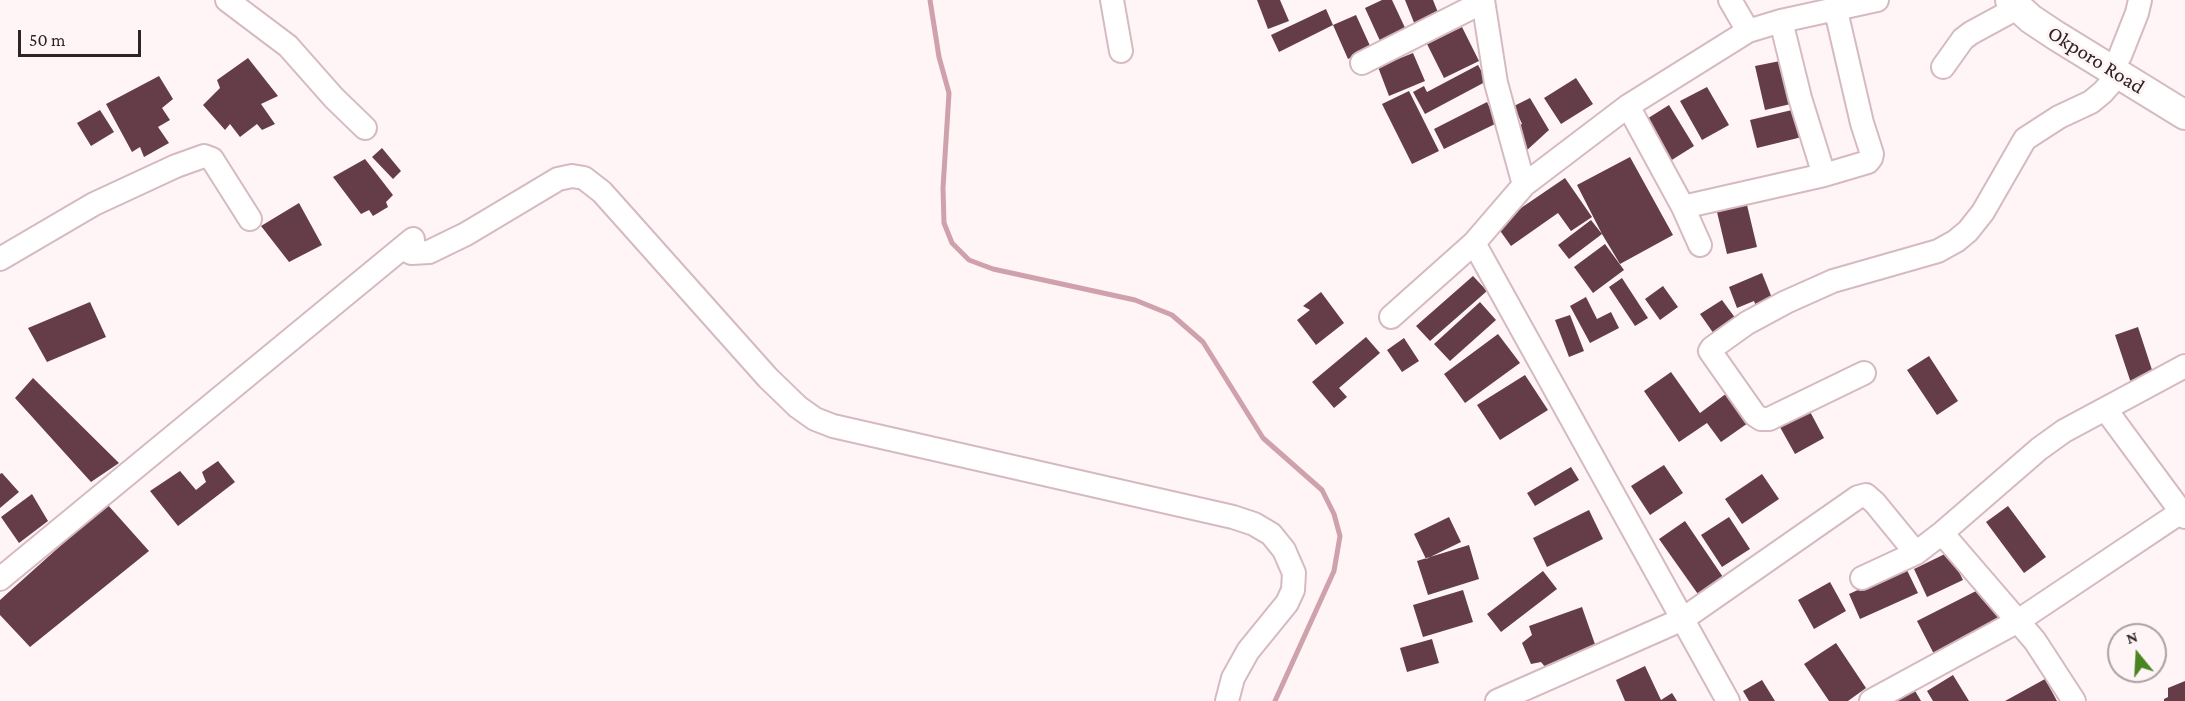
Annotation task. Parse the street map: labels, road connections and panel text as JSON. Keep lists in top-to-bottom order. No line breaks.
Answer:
{"streets":{"main road":["Okporo Road"]},"scale_bar":"50 m","north":"top"}
